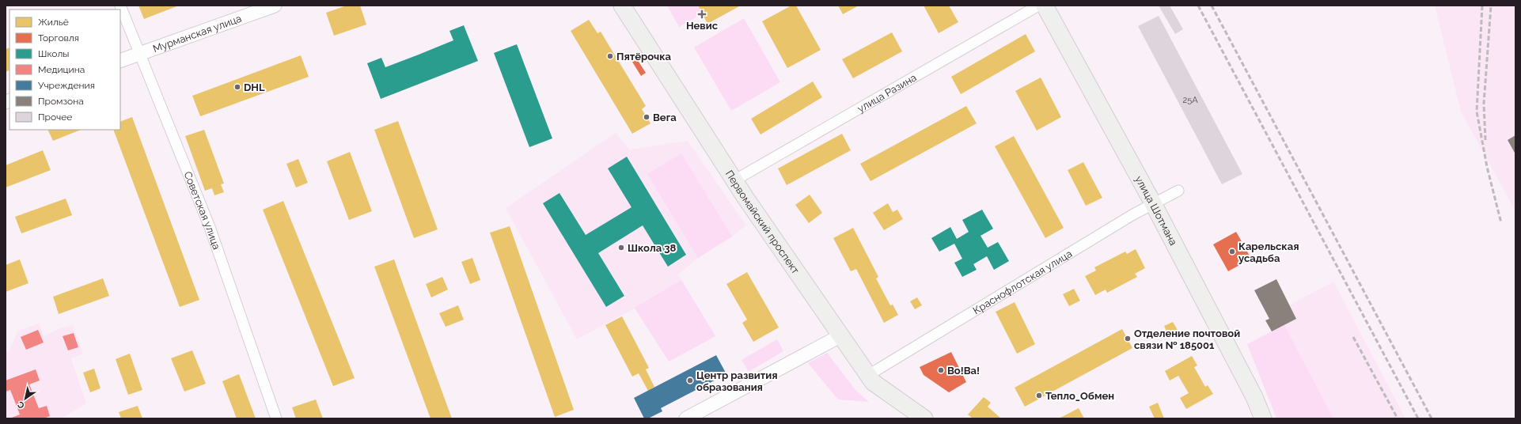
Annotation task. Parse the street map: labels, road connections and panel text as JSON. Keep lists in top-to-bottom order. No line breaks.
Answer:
{"streets":{"main road":["улица Шотмана","Первомайский проспект"],"street":["Мурманская улица","улица Разина","Советская улица","Краснофлотская улица"]},"crossings":[["Мурманская улица","Советская улица"],["улица Разина","Первомайский проспект"],["улица Шотмана","Краснофлотская улица"],["Первомайский проспект","Краснофлотская улица"]],"places":{"health":["Невис"],"other":["Пятёрочка","DHL","Вега","Школа 38","Карельская усадьба","Отделение почтовой связи № 185001","Во!Ва!","Центр развития образования","Тепло_Обмен"]},"house_numbers":["25А"],"legend":["Жильё","Торговля","Школы","Медицина","Учреждения","Промзона","Прочее"],"north":"bottom left"}
